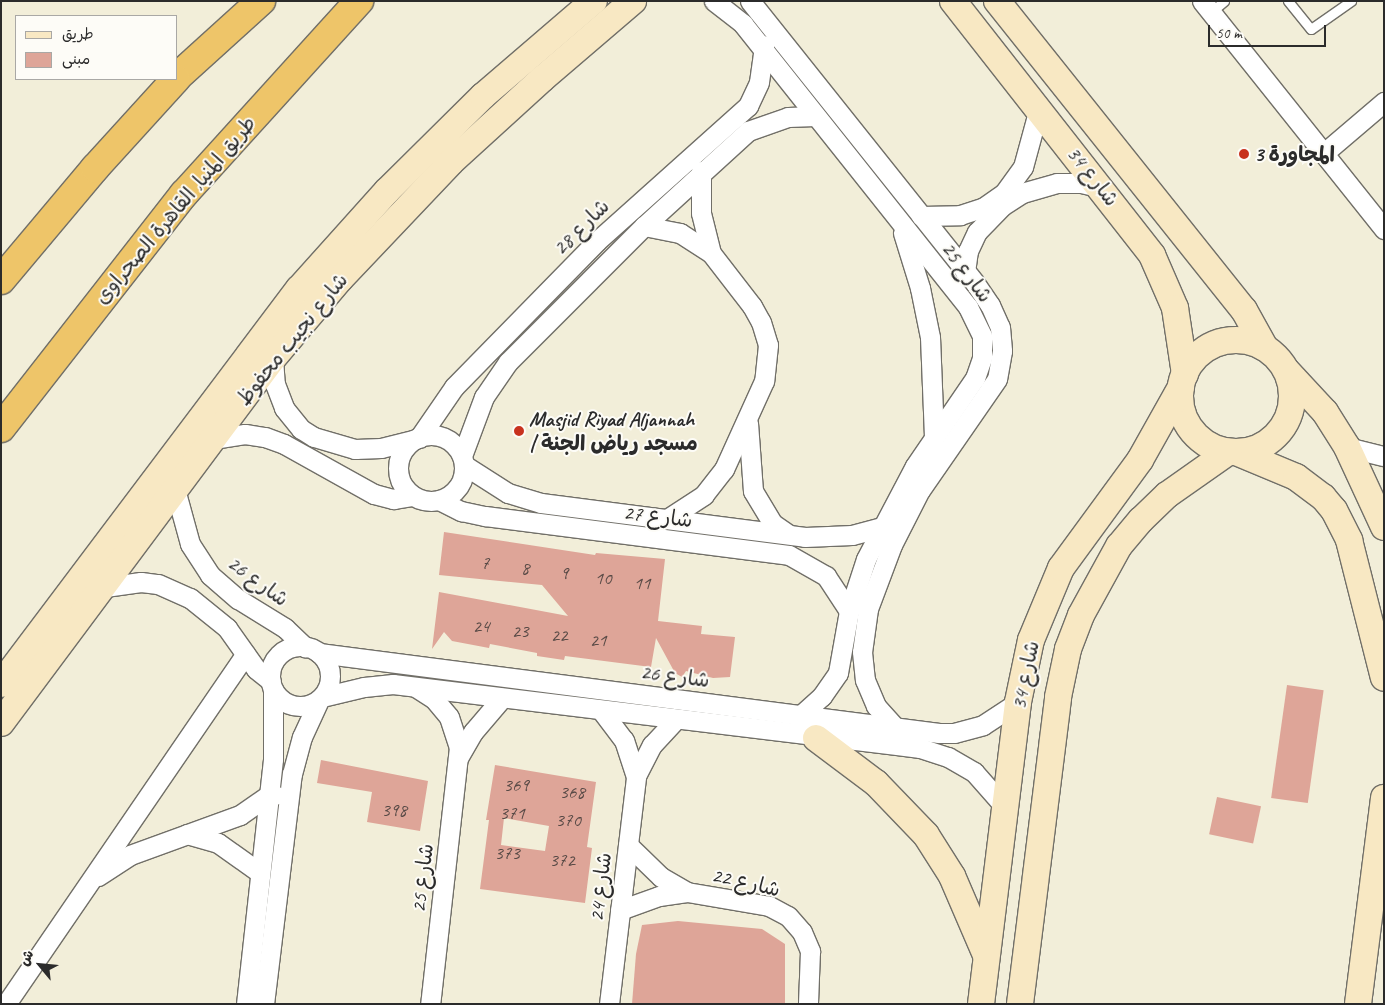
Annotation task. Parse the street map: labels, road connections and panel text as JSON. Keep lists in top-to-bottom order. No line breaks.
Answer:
{"streets":{"highway":["طريق المنيا, القاهرة الصحراوى"],"street":["شارع 34","شارع 28","شارع 25","شارع نجيب محفوظ","شارع 27","شارع 26","شارع 22","شارع 24"]},"crossings":[["شارع 34","شارع 26"],["شارع 28","شارع 25"],["شارع 28","شارع 27"],["شارع 25","شارع 27"],["شارع 25","شارع 26"],["شارع نجيب محفوظ","شارع 26"],["شارع 26","شارع 24"],["شارع 22","شارع 24"]],"places":["المجاورة 3","Masjid Riyad Aljannah | مسجد رياض الجنة"],"house_numbers":["7","8","9","10","11","24","23","22","21","369","368","398","371","370","373","372"],"legend":["طريق","مبنى"],"scale_bar":"50 m","north":"top left"}
